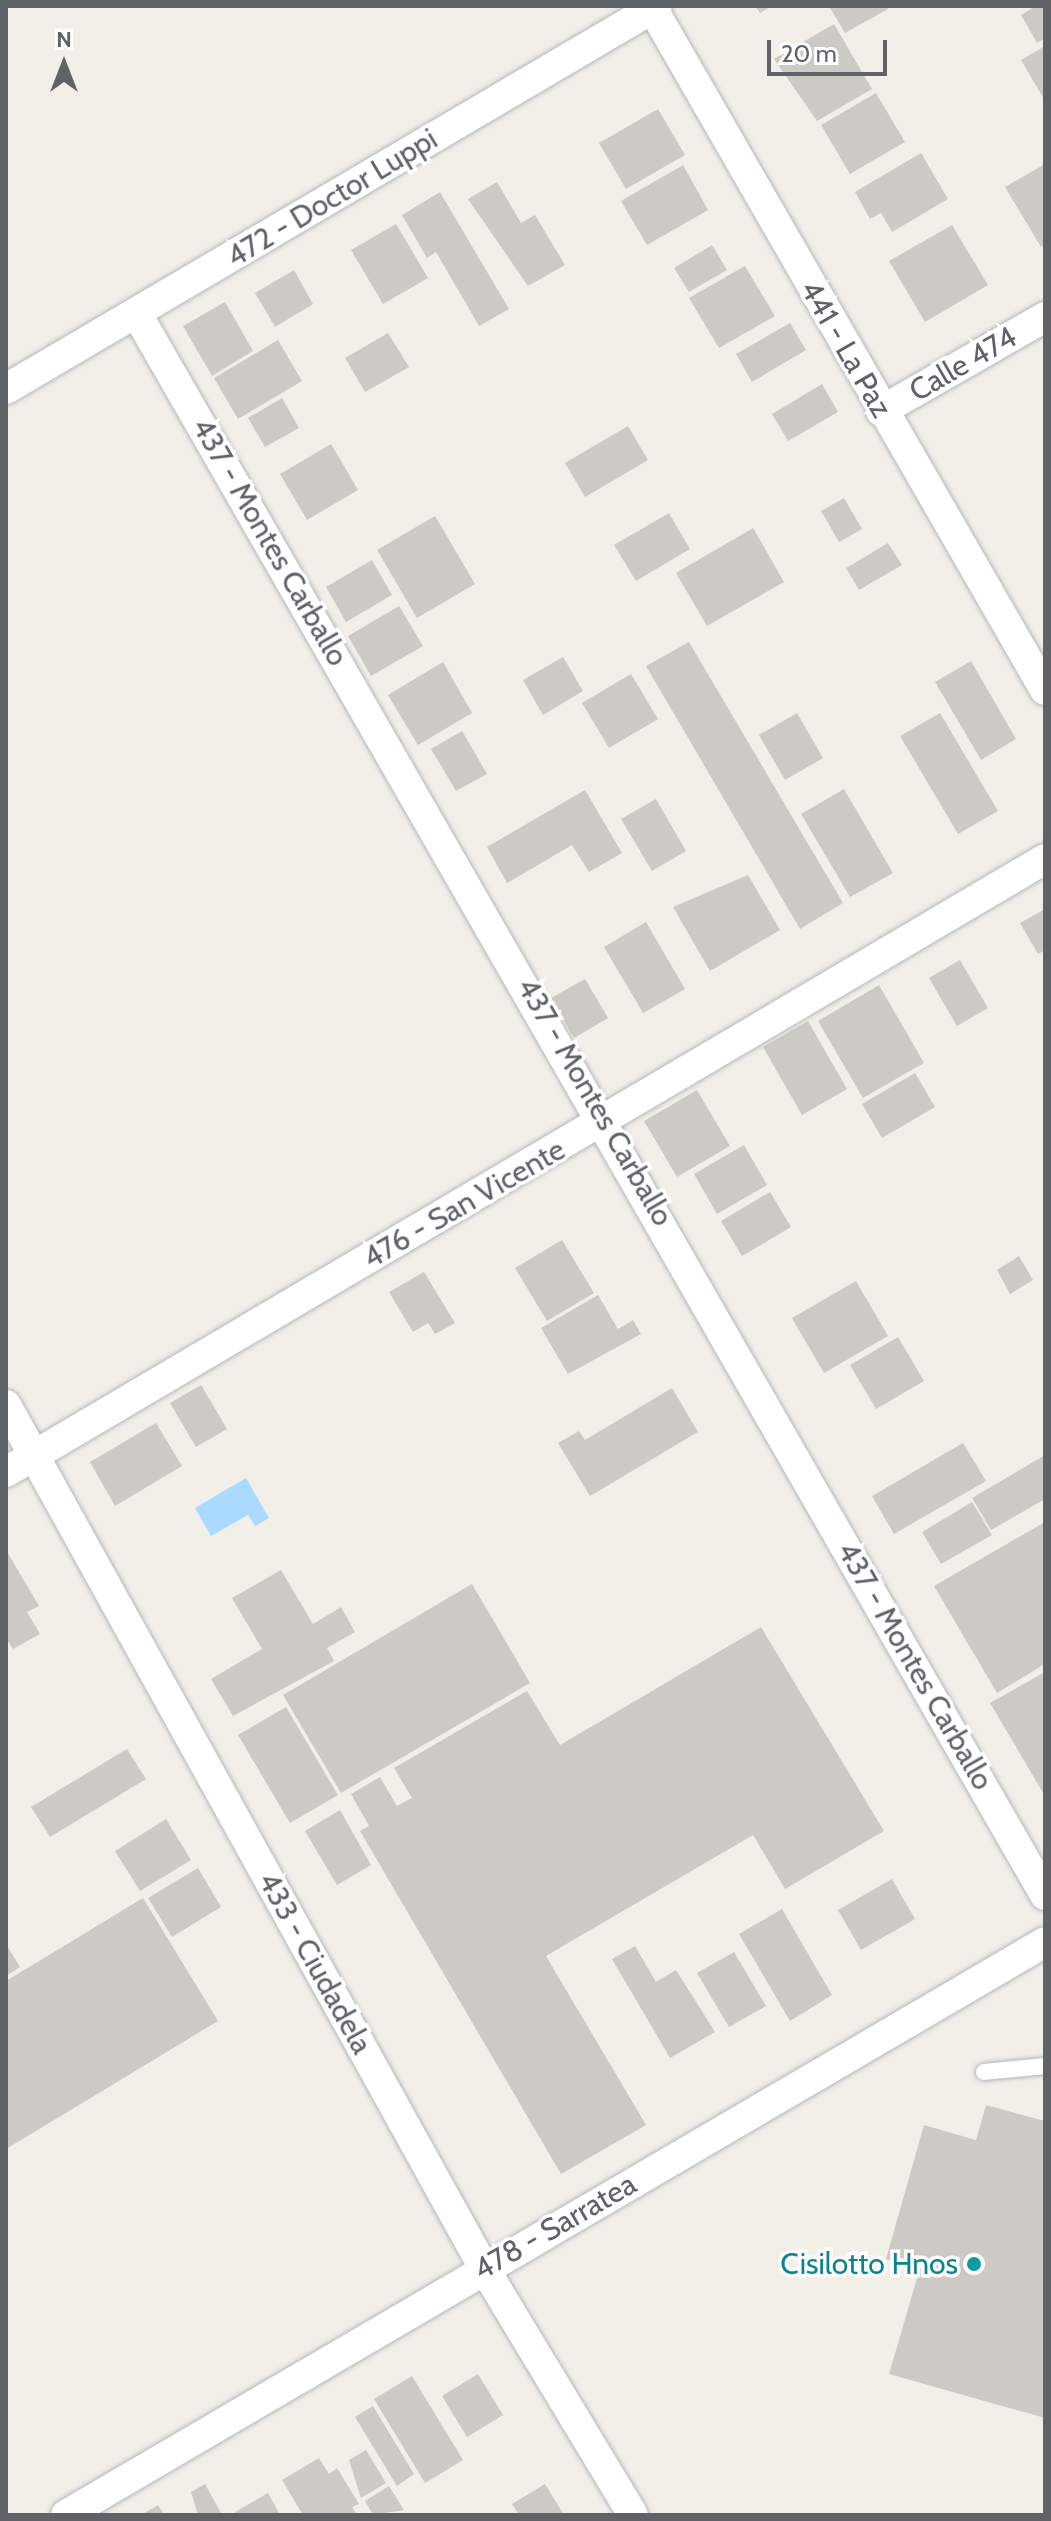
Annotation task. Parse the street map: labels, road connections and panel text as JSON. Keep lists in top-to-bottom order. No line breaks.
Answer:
{"streets":{"street":["472 - Doctor Luppi","441 - La Paz","Calle 474","437 - Montes Carballo","476 - San Vicente","433 - Ciudadela","478 - Sarratea"]},"crossings":[["472 - Doctor Luppi","441 - La Paz"],["472 - Doctor Luppi","437 - Montes Carballo"],["441 - La Paz","Calle 474"],["437 - Montes Carballo","476 - San Vicente"],["476 - San Vicente","433 - Ciudadela"],["433 - Ciudadela","478 - Sarratea"]],"places":["Cisilotto Hnos"],"scale_bar":"20 m","north":"top"}
